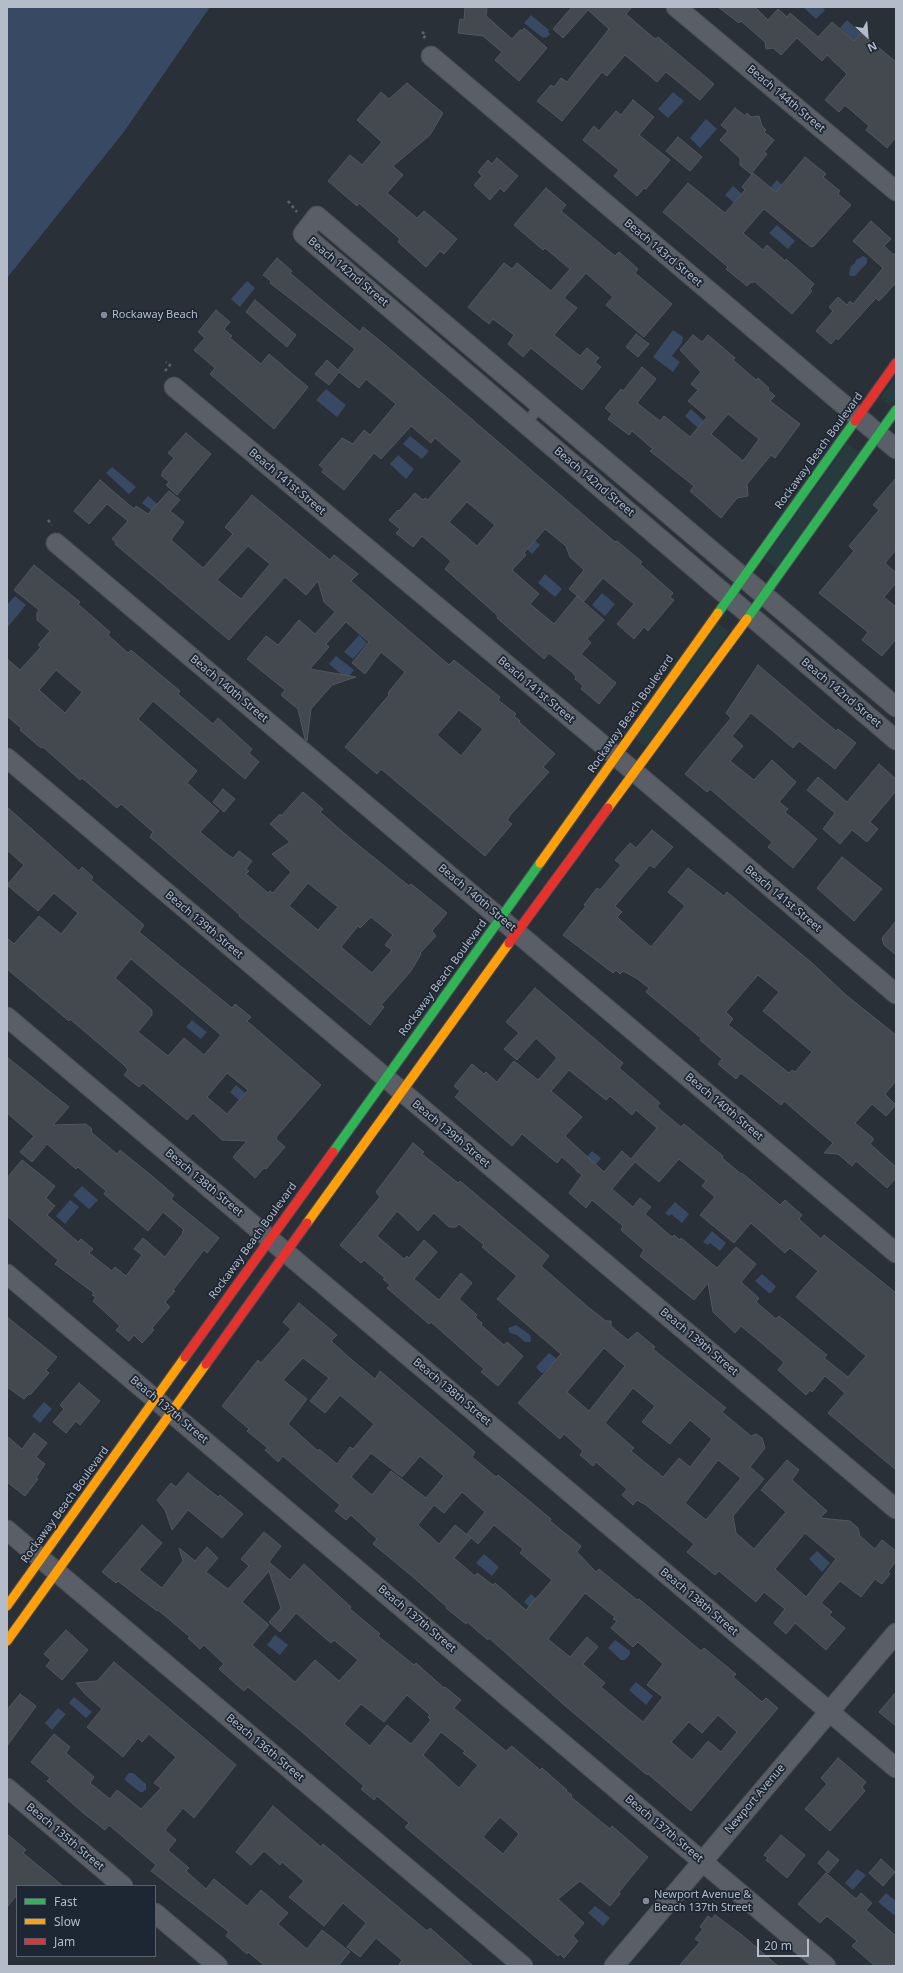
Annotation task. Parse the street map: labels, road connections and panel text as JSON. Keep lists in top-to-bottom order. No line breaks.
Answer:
{"streets":{"street":["Beach 144th Street","Beach 143rd Street","Beach 142nd Street","Rockaway Beach Boulevard","Beach 141st Street","Beach 140th Street","Beach 139th Street","Beach 138th Street","Beach 137th Street","Beach 136th Street","Newport Avenue","Beach 135th Street"]},"crossings":[["Beach 143rd Street","Rockaway Beach Boulevard"],["Beach 142nd Street","Rockaway Beach Boulevard"],["Rockaway Beach Boulevard","Beach 141st Street"],["Rockaway Beach Boulevard","Beach 140th Street"],["Rockaway Beach Boulevard","Beach 139th Street"],["Rockaway Beach Boulevard","Beach 138th Street"],["Rockaway Beach Boulevard","Beach 137th Street"],["Rockaway Beach Boulevard","Beach 136th Street"],["Beach 138th Street","Newport Avenue"],["Beach 137th Street","Newport Avenue"]],"places":["Rockaway Beach","Newport Avenue & Beach 137th Street"],"legend":["Fast","Slow","Jam"],"scale_bar":"20 m","north":"bottom right"}
